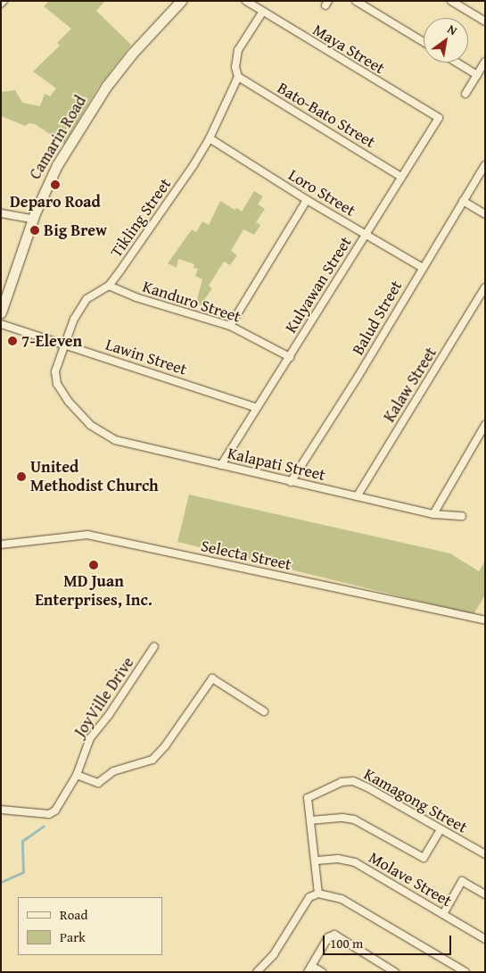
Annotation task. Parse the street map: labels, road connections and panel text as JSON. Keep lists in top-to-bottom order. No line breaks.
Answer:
{"streets":{"main road":["Camarin Road"],"street":["Maya Street","Bato-Bato Street","Loro Street","Tikling Street","Kulyawan Street","Kanduro Street","Balud Street","Lawin Street","Kalaw Street","Kalapati Street","Selecta Street","JoyVille Drive","Kamagong Street","Molave Street"]},"crossings":[["Maya Street","Tikling Street"],["Maya Street","Kulyawan Street"],["Bato-Bato Street","Tikling Street"],["Bato-Bato Street","Kulyawan Street"],["Loro Street","Tikling Street"],["Loro Street","Kulyawan Street"],["Loro Street","Balud Street"],["Tikling Street","Kanduro Street"],["Tikling Street","Lawin Street"],["Tikling Street","Kalapati Street"],["Kulyawan Street","Kanduro Street"],["Kulyawan Street","Lawin Street"],["Kulyawan Street","Kalapati Street"],["Balud Street","Kalapati Street"],["Kalaw Street","Kalapati Street"]],"places":["Deparo Road","Big Brew","7-Eleven","United Methodist Church","MD Juan Enterprises, Inc."],"legend":["Road","Park"],"scale_bar":"100 m","north":"top right"}
